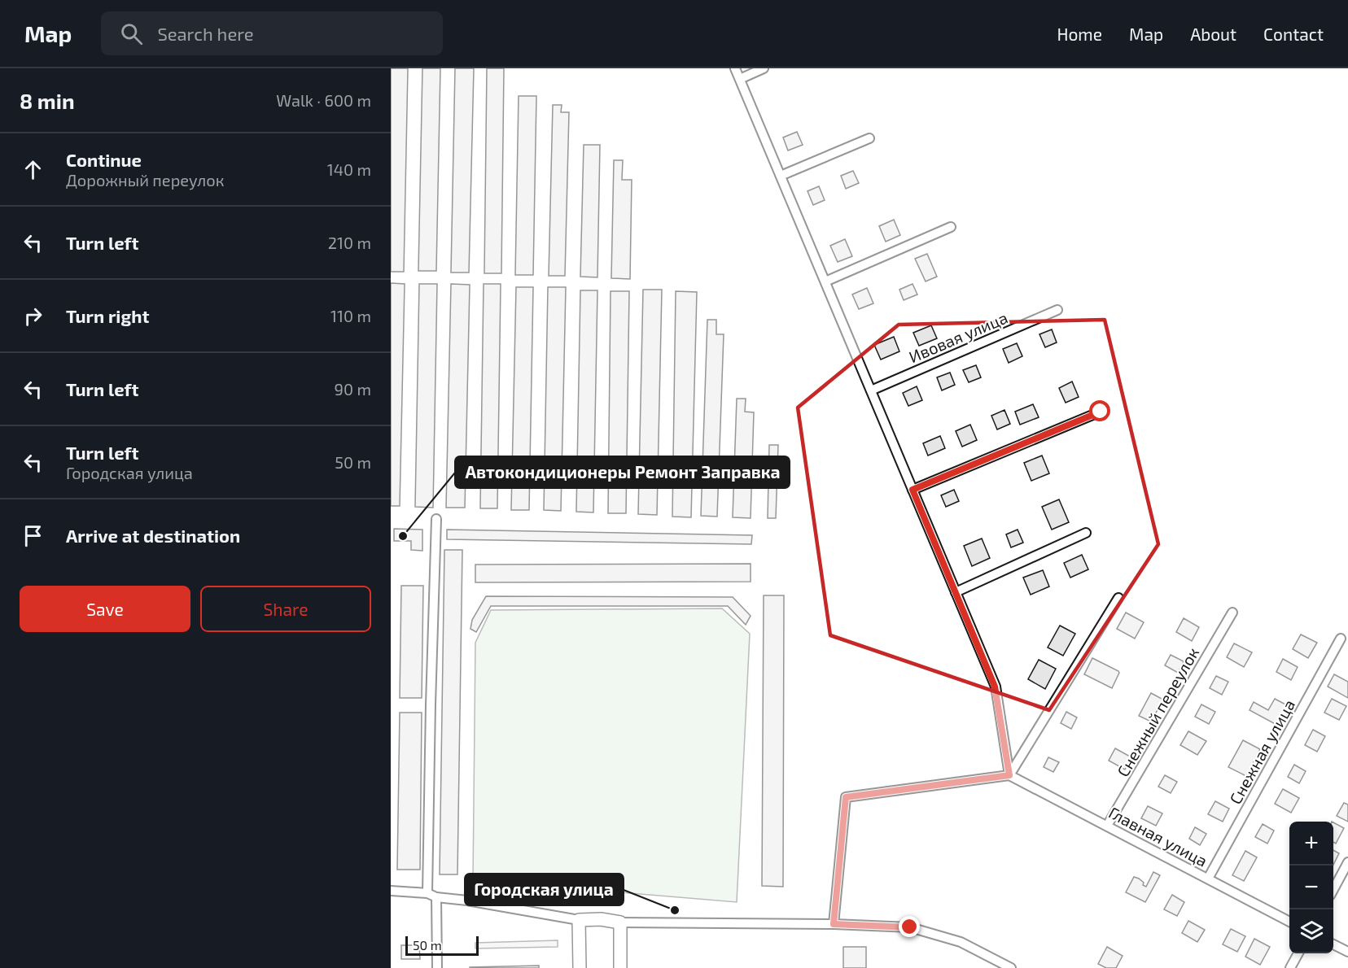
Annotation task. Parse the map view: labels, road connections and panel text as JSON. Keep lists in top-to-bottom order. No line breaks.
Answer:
{"streets":{"street":["Ивовая улица","Снежный переулок","Снежная улица","Главная улица"]},"crossings":[["Снежный переулок","Главная улица"],["Снежная улица","Главная улица"]],"places":["Автокондиционеры Ремонт Заправка","Городская улица"],"scale_bar":"50 m","page":{"header":"Map","search":"Search here","nav":["Home","Map","About","Contact"],"heading":["8 min","Walk · 600 m"],"list":[["Continue","Дорожный переулок","140 m"],["Turn left","210 m"],["Turn right","110 m"],["Turn left","90 m"],["Turn left","Городская улица","50 m"],"Arrive at destination"],"buttons":["Save","Share"],"map_buttons":["+","−"],"scale":"50 m"}}
